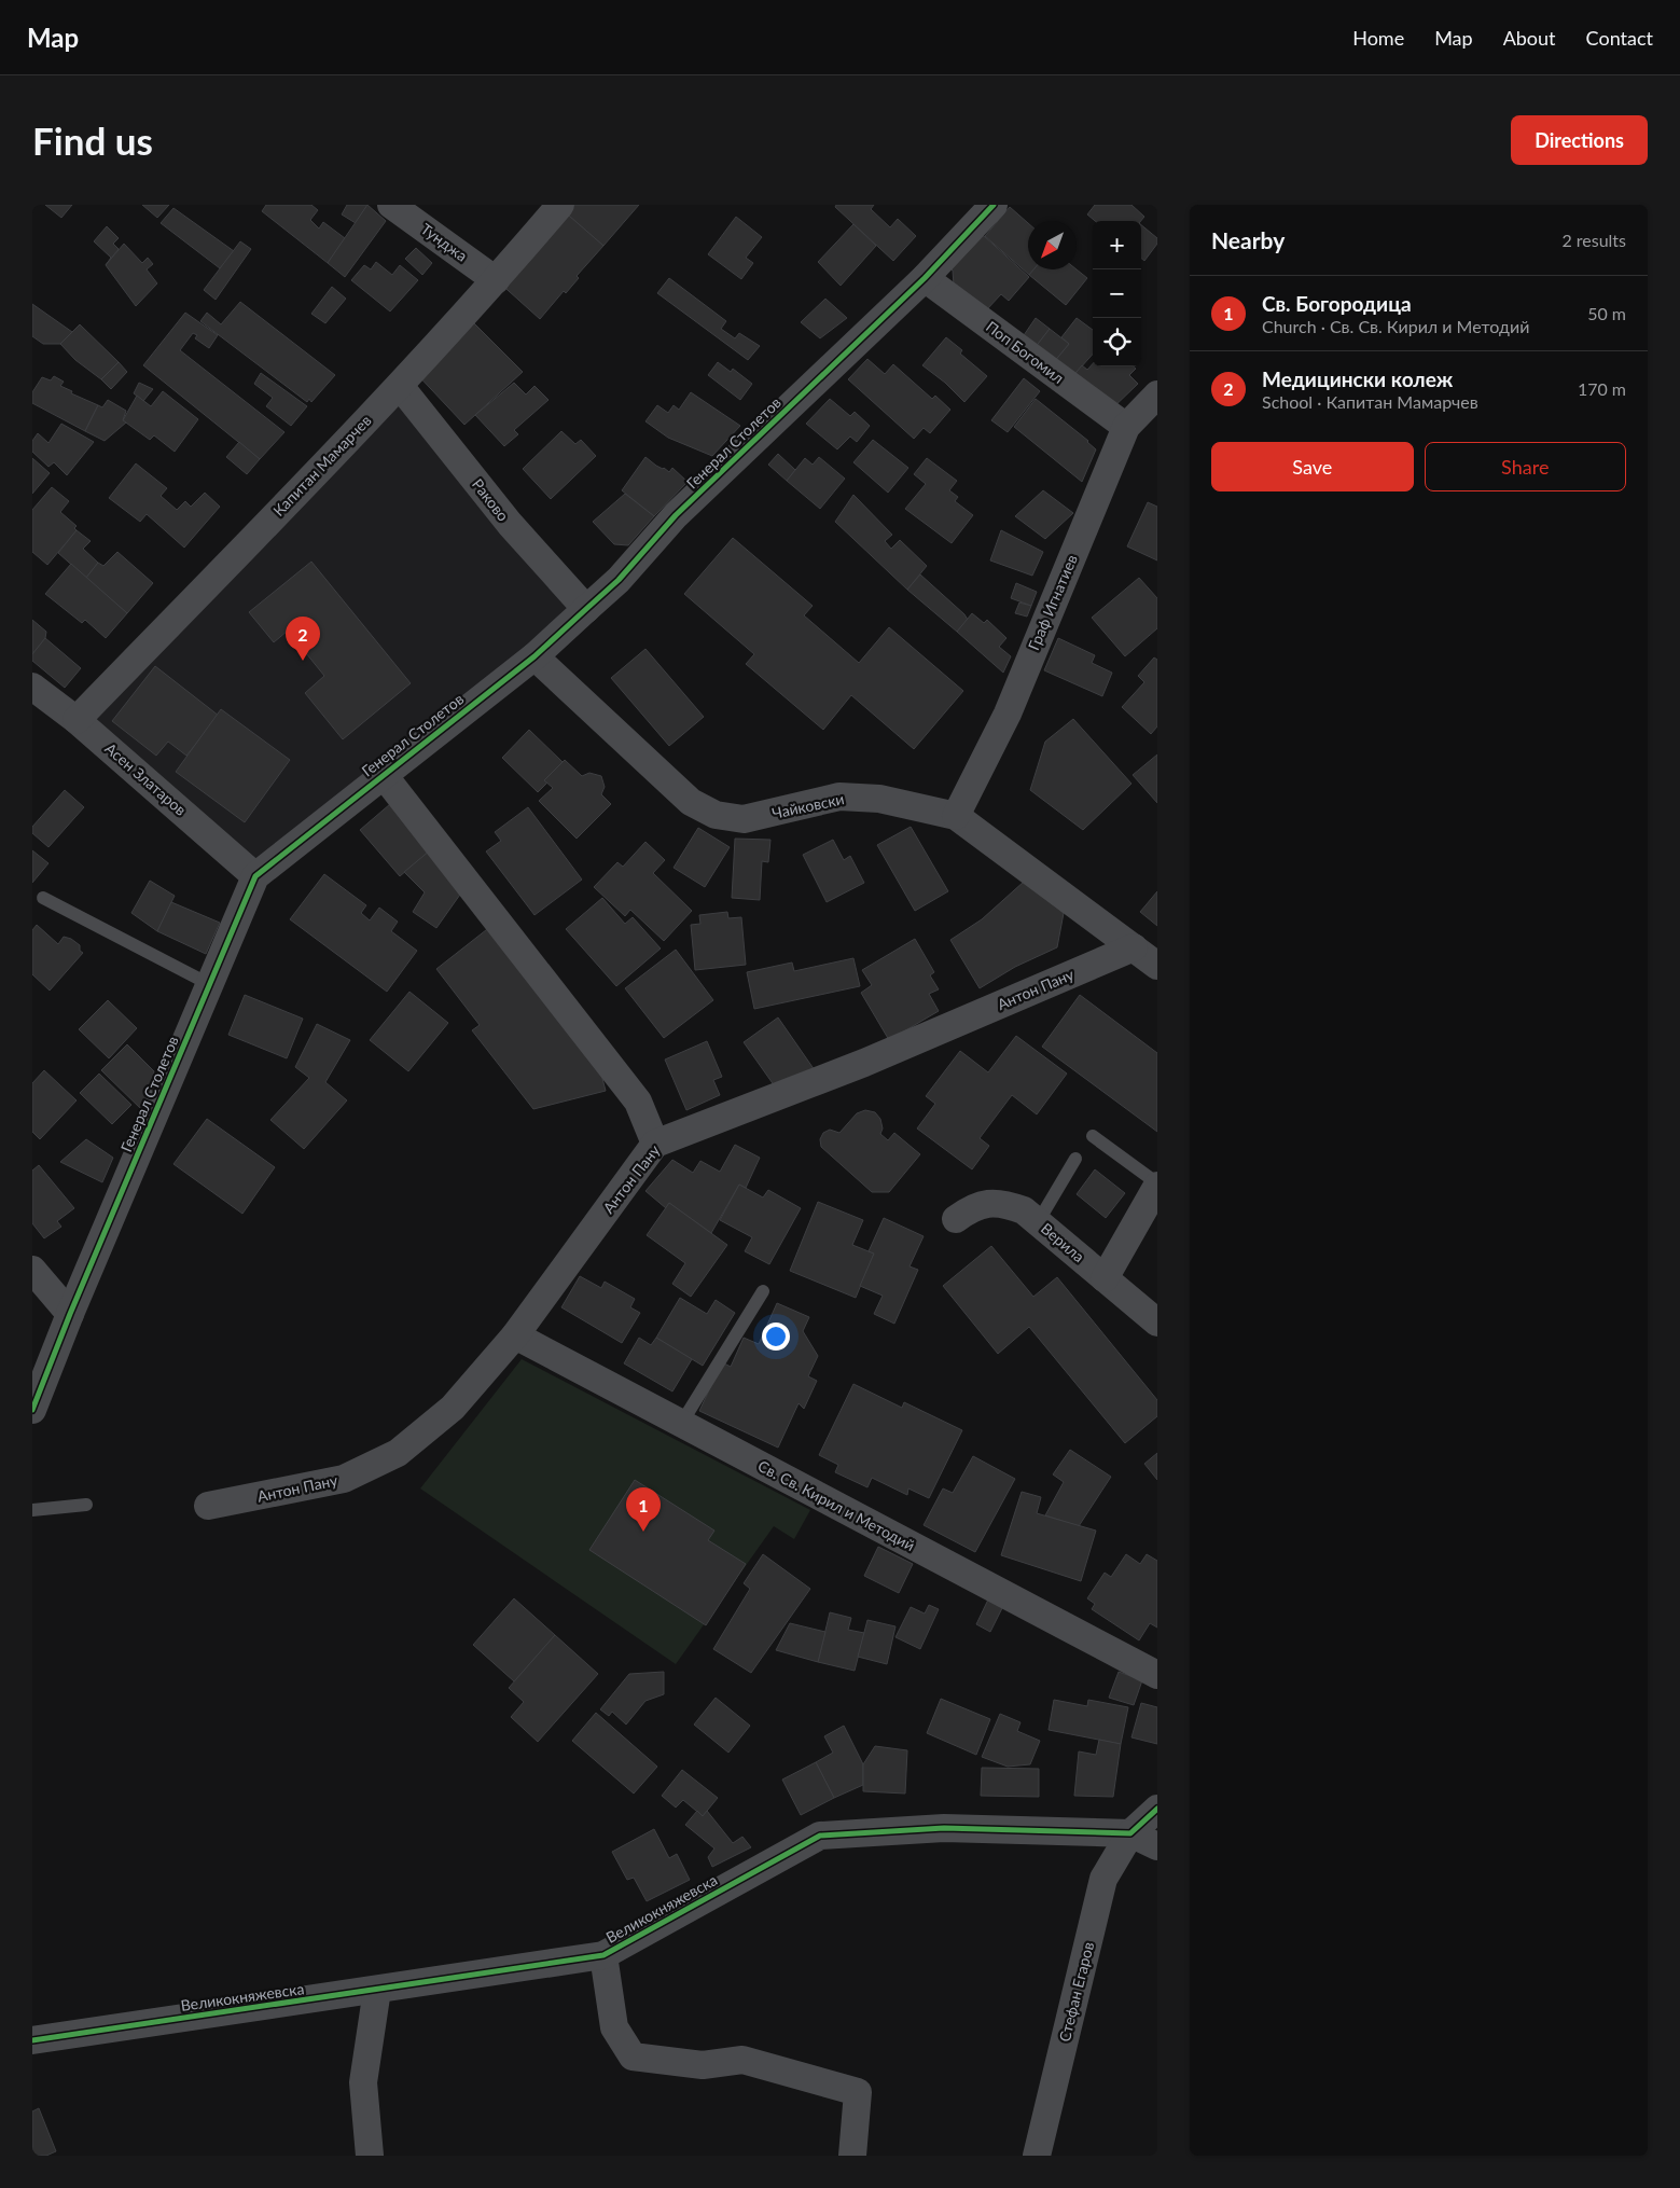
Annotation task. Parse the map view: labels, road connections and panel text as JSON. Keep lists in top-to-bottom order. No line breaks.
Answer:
{"streets":{"street":["Тунджа","Поп Богомил","Генерал Столетов","Капитан Мамарчев","Раково","Граф Игнатиев","Асен Златаров","Чайковски","Антон Пану","Верила","Св. Св. Кирил и Методий","Великокняжевска","Стефан Егаров"]},"crossings":[["Тунджа","Капитан Мамарчев"],["Поп Богомил","Генерал Столетов"],["Поп Богомил","Граф Игнатиев"],["Генерал Столетов","Раково"],["Генерал Столетов","Асен Златаров"],["Генерал Столетов","Чайковски"],["Капитан Мамарчев","Раково"],["Капитан Мамарчев","Асен Златаров"],["Граф Игнатиев","Чайковски"],["Чайковски","Антон Пану"],["Антон Пану","Св. Св. Кирил и Методий"],["Великокняжевска","Стефан Егаров"]],"north":"bottom left","page":{"header":"Map","nav":["Home","Map","About","Contact"],"buttons":["Directions",["Save","Share"]],"title":"Find us","heading":["Nearby","2 results"],"map_buttons":["+","−"],"list":[{"mark":"1","name":"Св. Богородица","note":"Church · Св. Св. Кирил и Методий","value":"50 m"},{"mark":"2","name":"Медицински колеж","note":"School · Капитан Мамарчев","value":"170 m"}],"pins":["2","1"]}}
